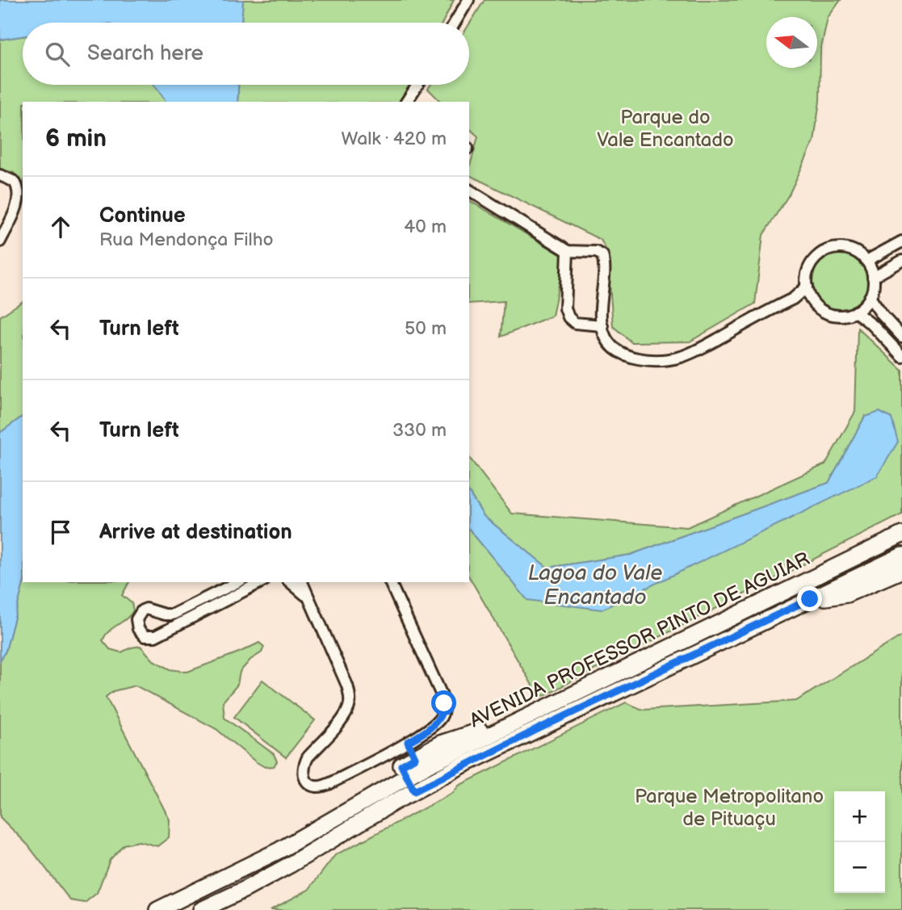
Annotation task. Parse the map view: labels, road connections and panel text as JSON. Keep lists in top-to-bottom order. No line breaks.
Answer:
{"streets":{"main road":["AVENIDA PROFESSOR PINTO DE AGUIAR"]},"water":["Lagoa do Vale Encantado"],"parks":["Parque do Vale Encantado","Parque Metropolitano de Pituaçu"],"north":"left","page":{"search":"Search here","heading":["6 min","Walk · 420 m"],"list":[["Continue","Rua Mendonça Filho","40 m"],["Turn left","50 m"],["Turn left","330 m"],"Arrive at destination"],"map_buttons":["+","−"]}}
